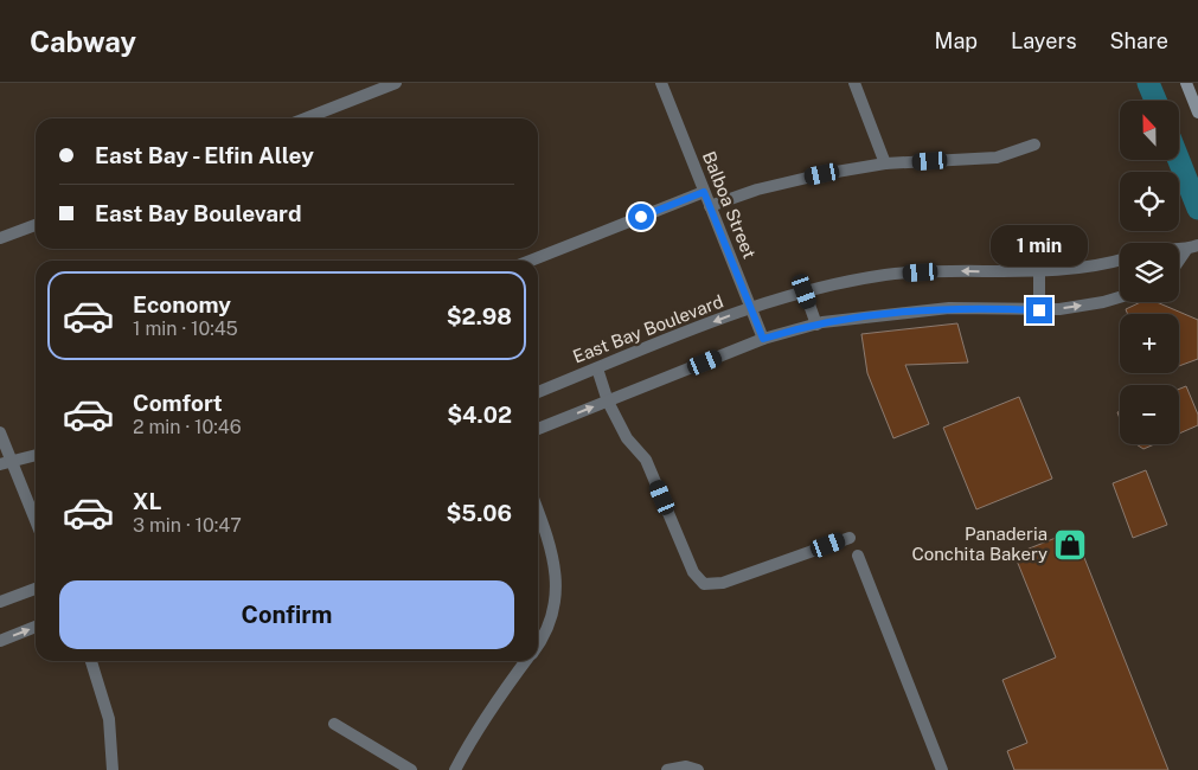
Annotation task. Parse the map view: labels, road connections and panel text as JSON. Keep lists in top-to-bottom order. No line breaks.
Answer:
{"streets":{"street":["Balboa Street","East Bay Boulevard"]},"crossings":[["Balboa Street","East Bay Boulevard"]],"places":{"shop":["Panaderia Conchita Bakery"]},"north":"top","page":{"header":"Cabway","nav":["Map","Layers","Share"],"map_buttons":["+","−"],"banner":["East Bay - Elfin Alley","East Bay Boulevard"],"bubble":"1 min","list":[{"name":"Economy","note":"1 min · 10:45","value":"$2.98"},{"name":"Comfort","note":"2 min · 10:46","value":"$4.02"},{"name":"XL","note":"3 min · 10:47","value":"$5.06"}],"buttons":"Confirm"}}
